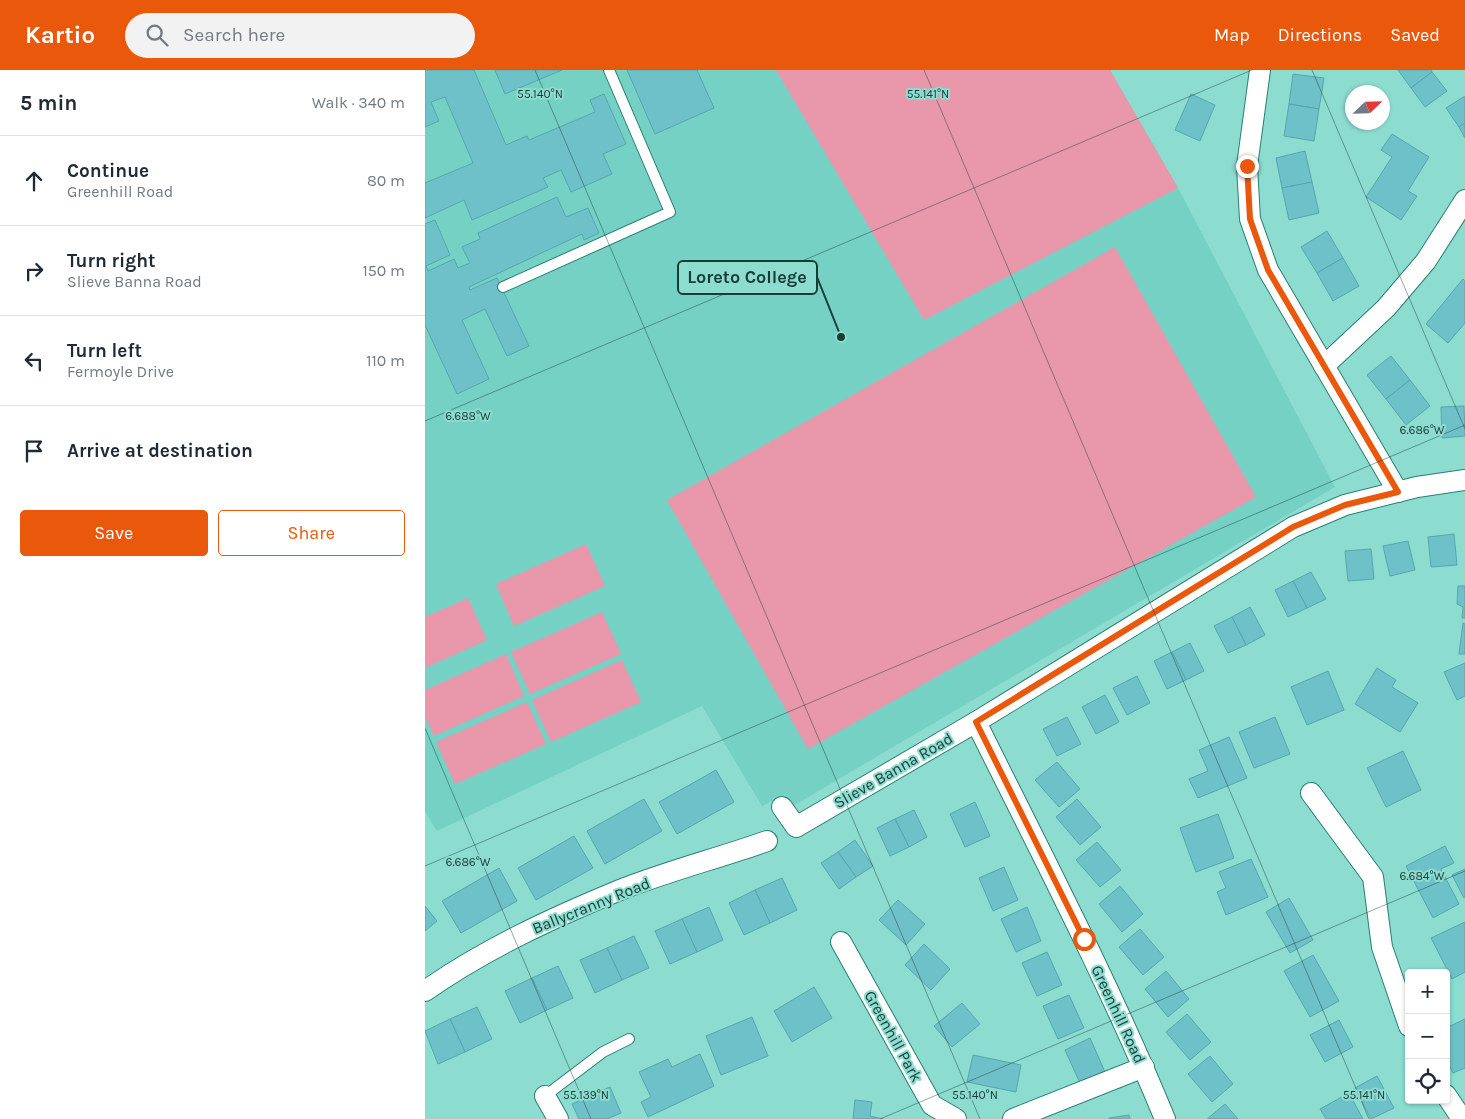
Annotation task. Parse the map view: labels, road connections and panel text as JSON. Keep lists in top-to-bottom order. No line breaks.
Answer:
{"streets":{"street":["Slieve Banna Road","Ballycranny Road","Greenhill Road","Greenhill Park"]},"crossings":[["Slieve Banna Road","Greenhill Road"]],"places":["Loreto College"],"north":"top right","page":{"header":"Kartio","search":"Search here","nav":["Map","Directions","Saved"],"heading":["5 min","Walk · 340 m"],"list":[["Continue","Greenhill Road","80 m"],["Turn right","Slieve Banna Road","150 m"],["Turn left","Fermoyle Drive","110 m"],"Arrive at destination"],"buttons":["Save","Share"],"map_buttons":["+","−"]},"coordinates":["55.140°N","55.141°N","6.688°W","6.686°W","6.684°W","55.139°N"]}
